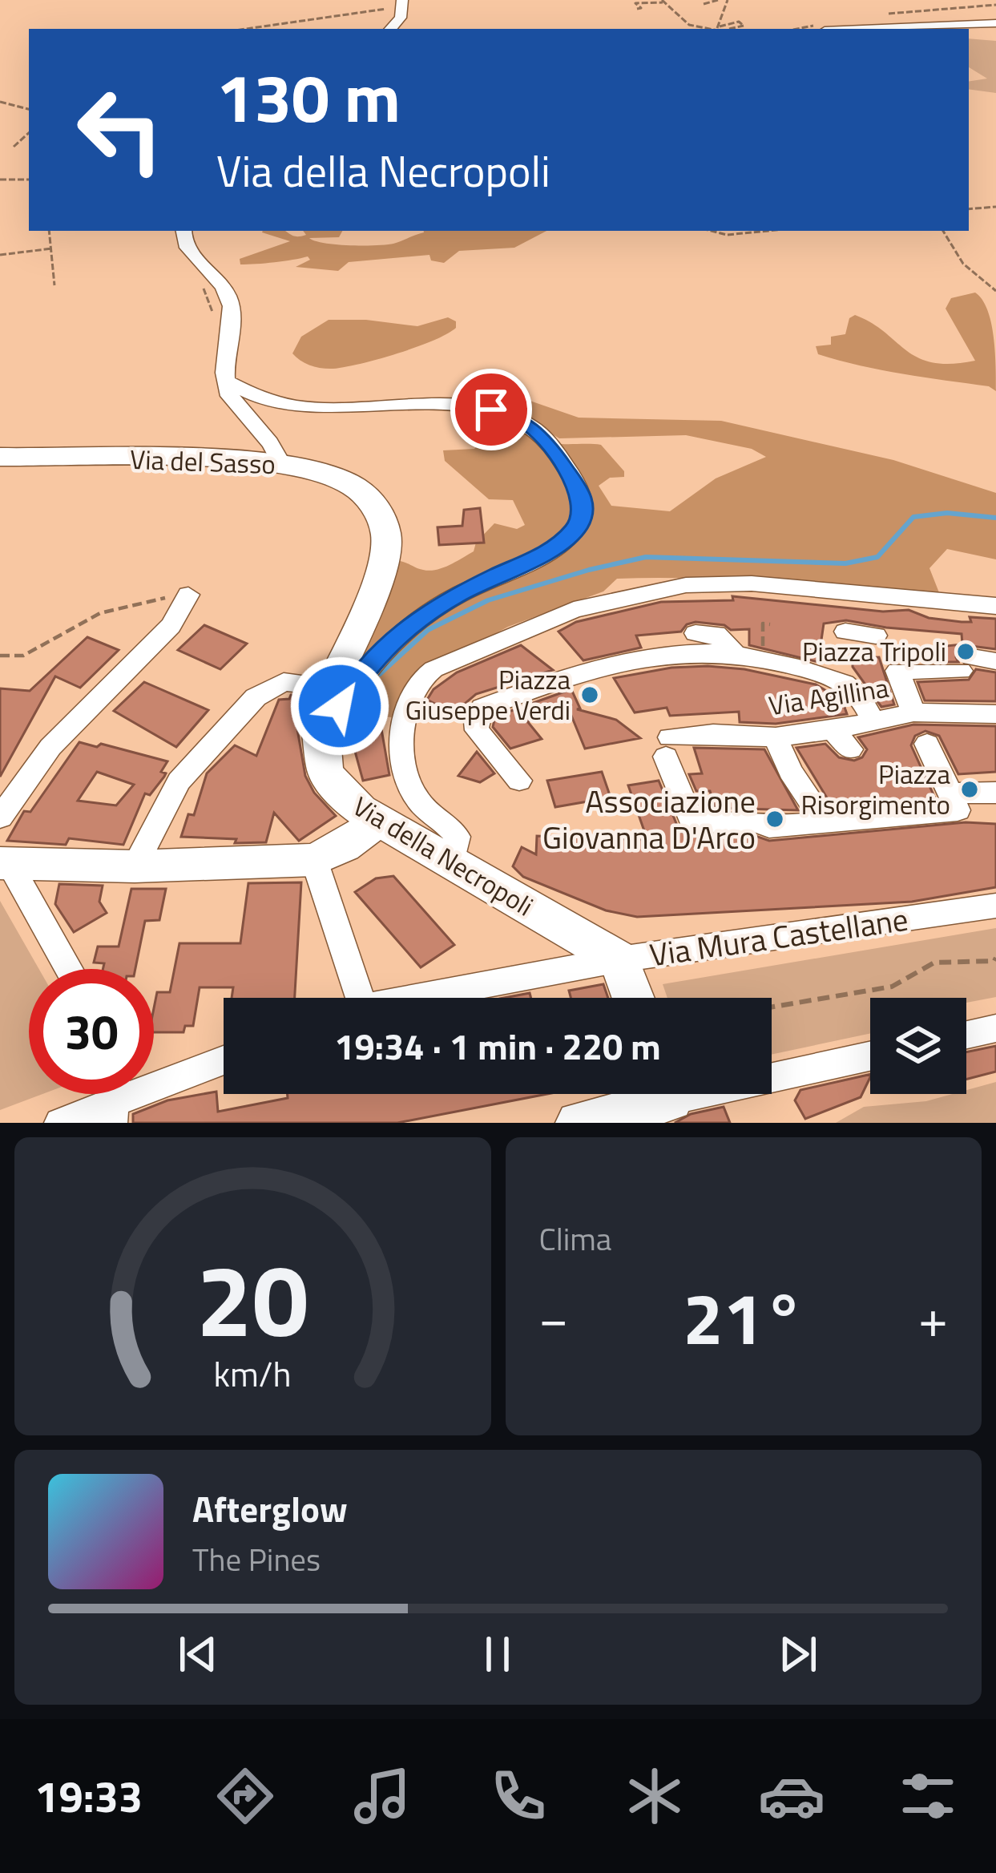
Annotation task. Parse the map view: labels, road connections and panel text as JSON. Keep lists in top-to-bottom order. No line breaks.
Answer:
{"streets":{"street":["Via del Sasso","Via Agillina","Via della Necropoli","Via Mura Castellane"]},"crossings":[["Via del Sasso","Via della Necropoli"],["Via della Necropoli","Via Mura Castellane"]],"places":["Piazza Tripoli","Piazza Giuseppe Verdi","Piazza Risorgimento","Associazione Giovanna D'Arco"],"page":{"turn":["130 m","Via della Necropoli"],"limit":"30","trip":"19:34 · 1 min · 220 m","tile":"Clima","heat":["−","21°","+"],"song":["Afterglow","The Pines"],"tabs":"19:33","gauge":["20","km/h"]}}
